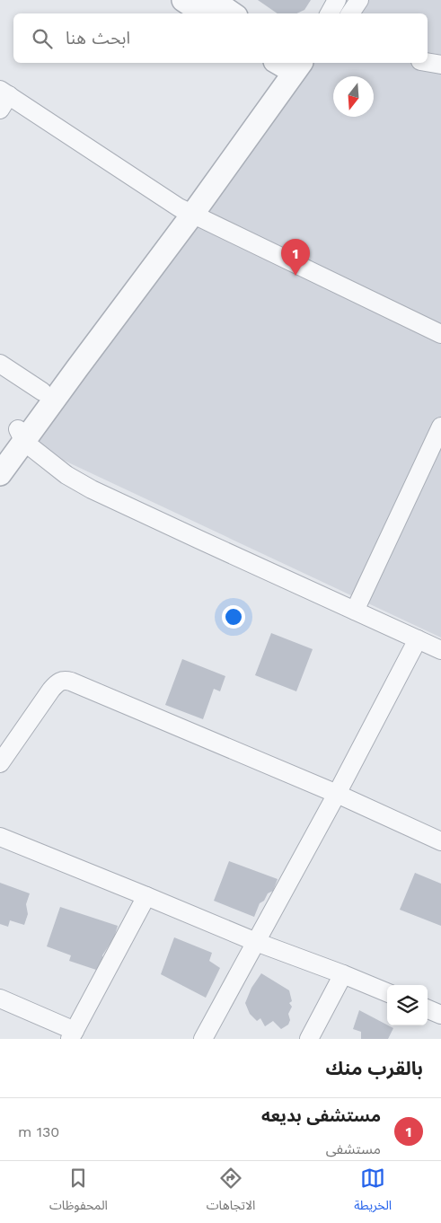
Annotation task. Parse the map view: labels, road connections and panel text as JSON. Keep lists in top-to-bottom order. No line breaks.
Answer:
{"north":"bottom","page":{"search":"ابحث هنا","pins":"1","heading":"بالقرب منك","list":[{"mark":"1","name":"مستشفى بديعه","note":"مستشفى","value":"130 m"}],"nav":["الخريطة","الاتجاهات","المحفوظات"]}}
